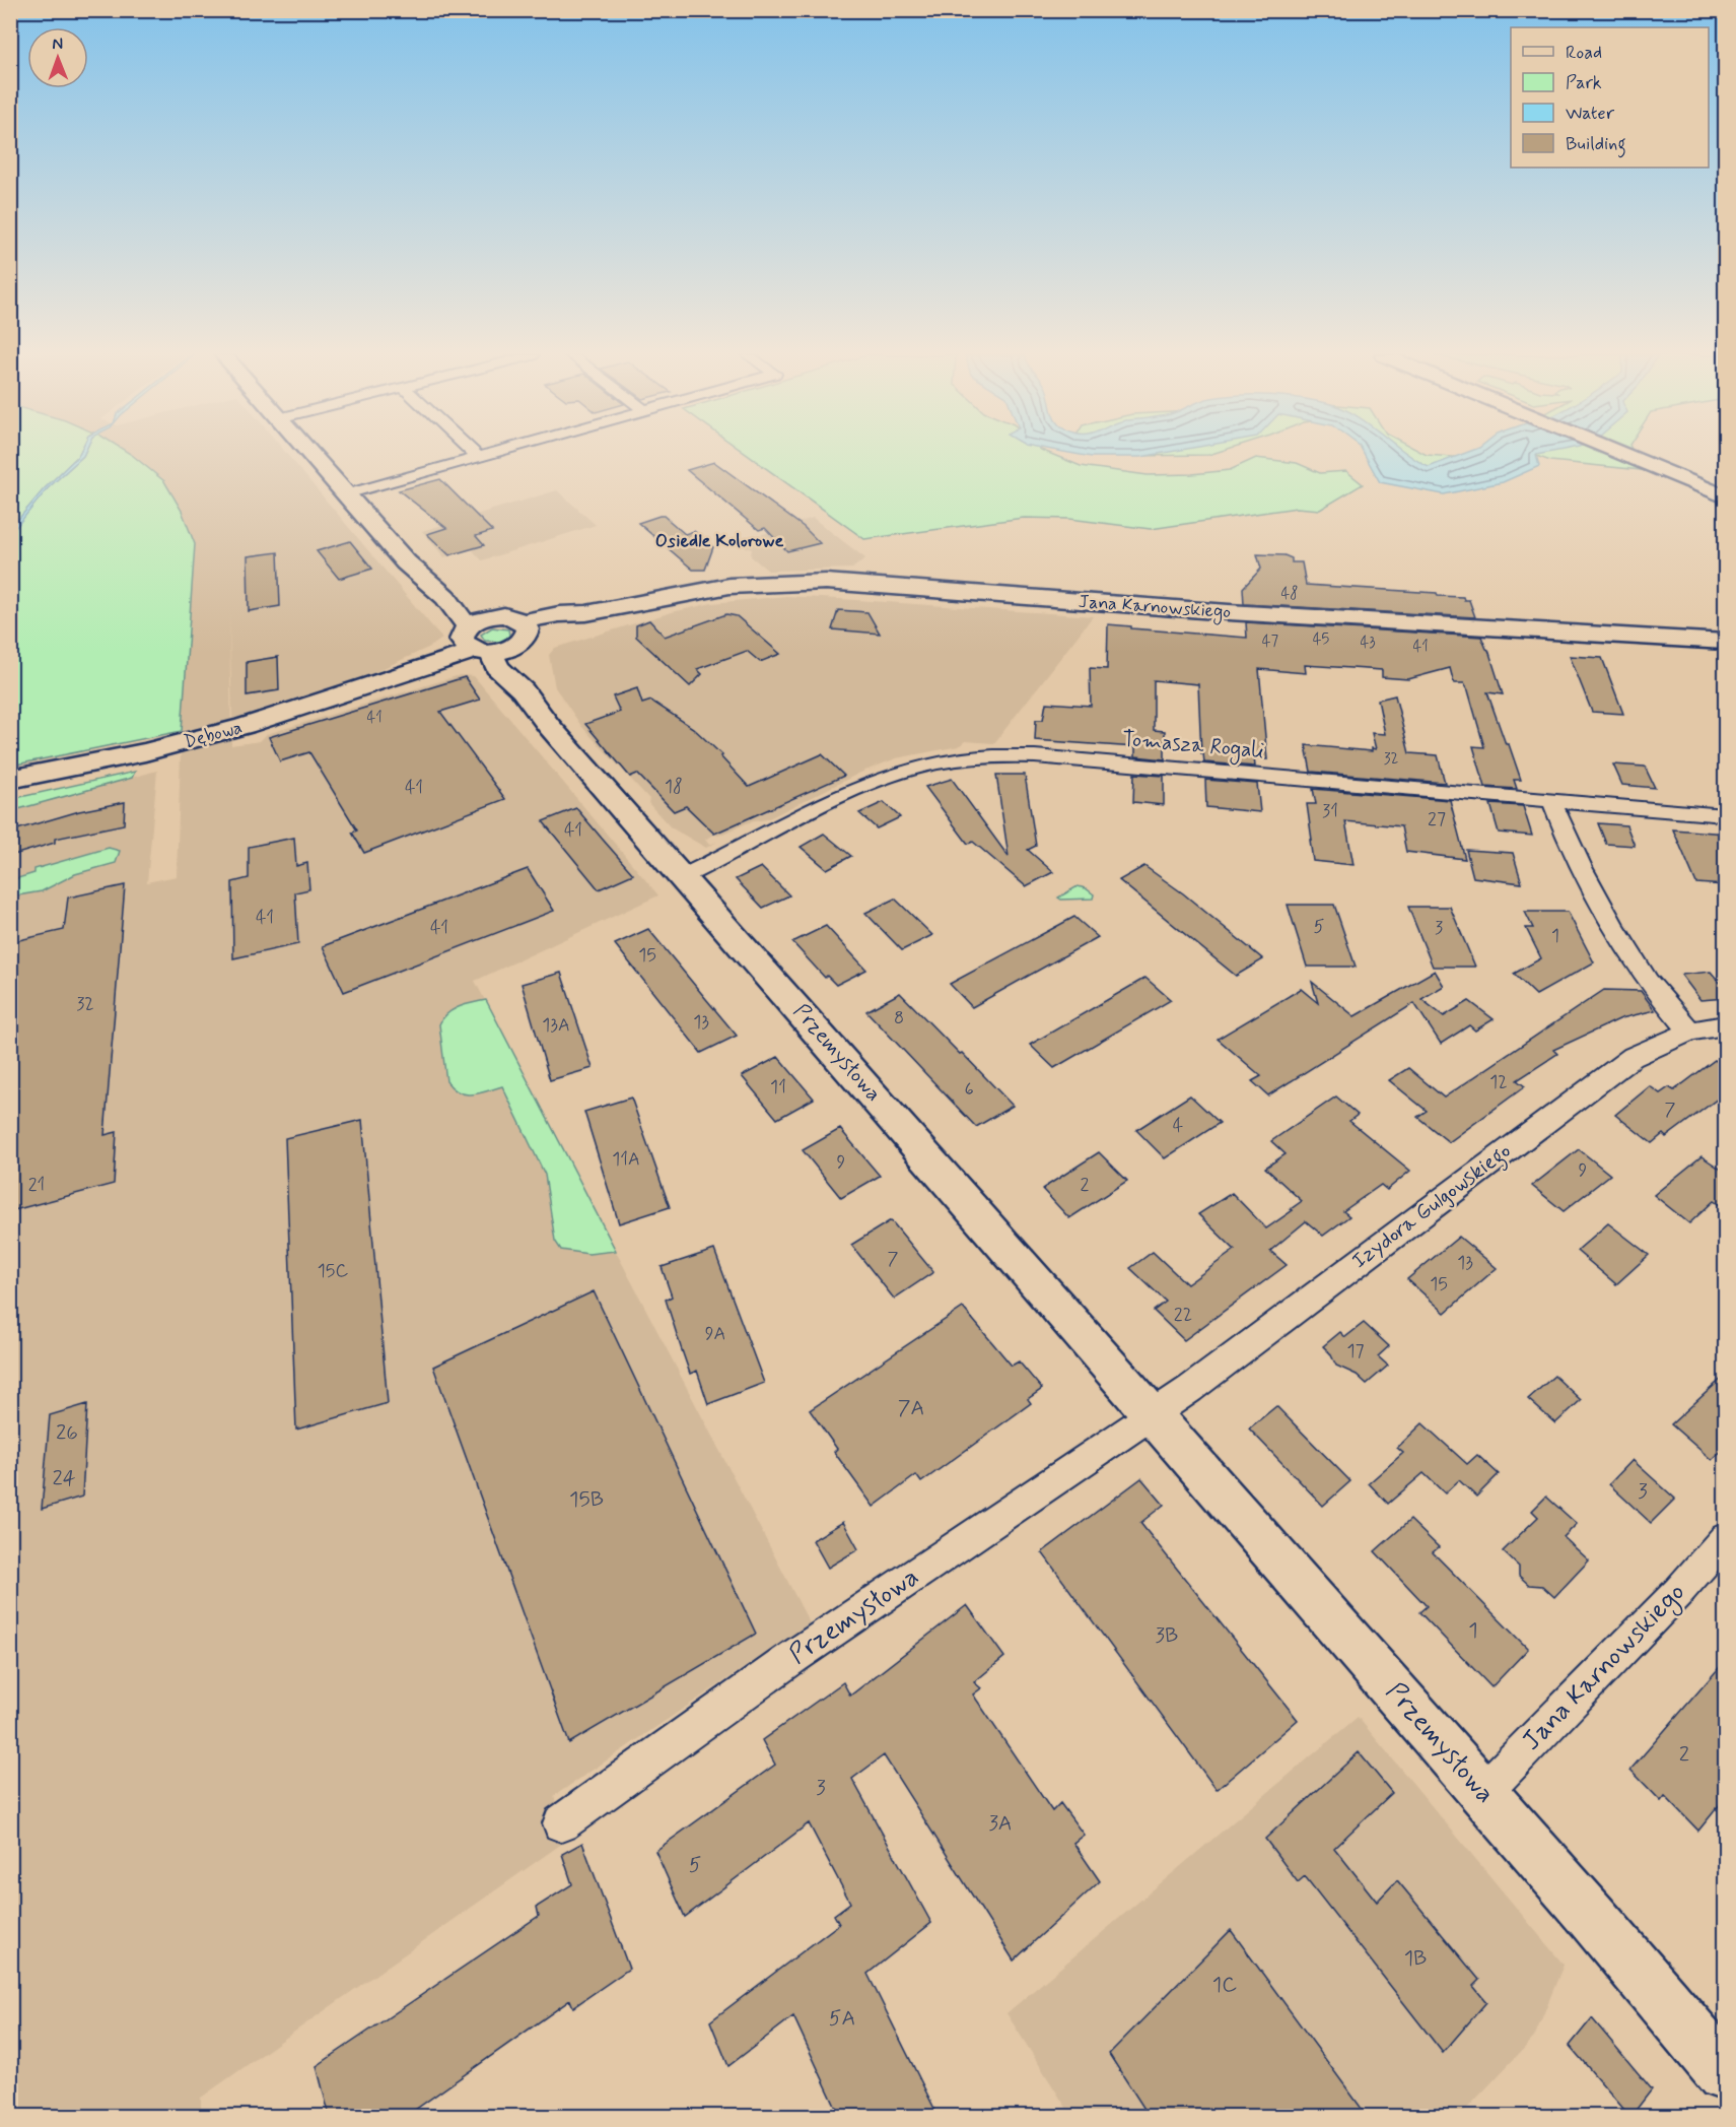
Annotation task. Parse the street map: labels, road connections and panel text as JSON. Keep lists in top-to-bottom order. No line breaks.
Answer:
{"streets":{"main road":["Jana Karnowskiego","Dębowa","Przemysłowa"],"street":["Tomasza Rogali","Izydora Gulgowskiego"]},"crossings":[["Jana Karnowskiego","Dębowa"],["Jana Karnowskiego","Przemysłowa"],["Dębowa","Przemysłowa"],["Tomasza Rogali","Przemysłowa"],["Przemysłowa","Izydora Gulgowskiego"]],"districts":["Osiedle Kolorowe"],"house_numbers":["48","45","47","43","41","41","32","18","41","31","27","41","41","5","41","3","1","15","32","8","13","13A","12","11","6","7","4","11A","9","9","21","2","7","13","15C","15","22","9A","17","7A","26","24","3","15B","1","3B","2","3","3A","5","1B","1C","5A"],"legend":["Road","Park","Water","Building"],"north":"top"}
